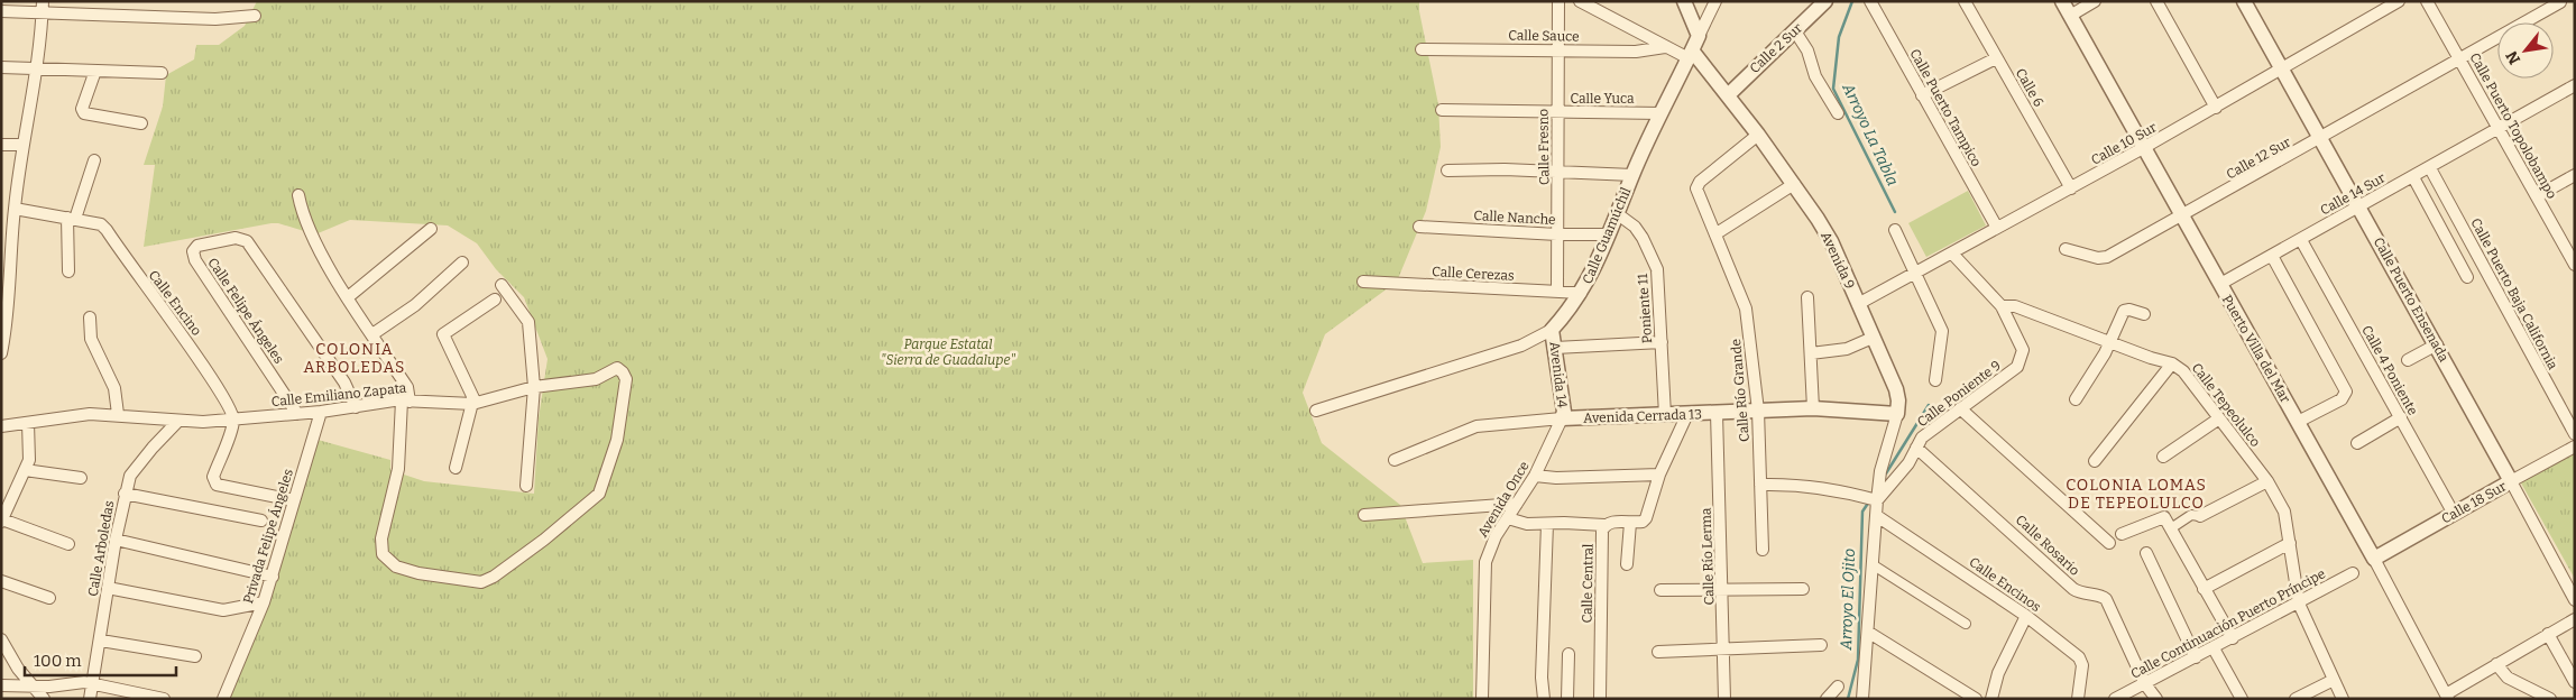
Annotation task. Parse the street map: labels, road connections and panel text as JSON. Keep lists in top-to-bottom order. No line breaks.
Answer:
{"streets":{"street":["Calle Sauce","Calle 2 Sur","Calle 6","Calle Yuca","Calle Puerto Tampico","Calle Puerto Topolobampo","Calle 10 Sur","Calle Fresno","Calle 12 Sur","Calle 14 Sur","Calle Nanche","Calle Guamúchil","Avenida 9","Calle Cerezas","Calle Puerto Baja California","Calle Puerto Ensenada","Calle Encino","Poniente 11","Calle Felipe Ángeles","Puerto Villa del Mar","Calle 4 Poniente","Avenida 14","Calle Río Grande","Calle Poniente 9","Calle Emiliano Zapata","Calle Tepeolulco","Avenida Cerrada 13","Avenida Once","Calle 18 Sur","Privada Felipe Ángeles","Calle Rosario","Calle Arboledas","Calle Río Lerma","Calle Central","Calle Encinos","Calle Continuación Puerto Príncipe"]},"crossings":[["Calle Sauce","Calle Fresno"],["Calle 2 Sur","Avenida 9"],["Calle 6","Calle 10 Sur"],["Calle Yuca","Calle Fresno"],["Calle Yuca","Calle Guamúchil"],["Calle Puerto Tampico","Calle 10 Sur"],["Calle Puerto Topolobampo","Calle 12 Sur"],["Calle Puerto Topolobampo","Calle 14 Sur"],["Calle 10 Sur","Avenida 9"],["Calle 10 Sur","Calle Puerto Ensenada"],["Calle 10 Sur","Puerto Villa del Mar"],["Calle Fresno","Calle Nanche"],["Calle Fresno","Calle Cerezas"],["Calle 12 Sur","Calle Puerto Ensenada"],["Calle 12 Sur","Puerto Villa del Mar"],["Calle 14 Sur","Calle Puerto Baja California"],["Calle 14 Sur","Calle Puerto Ensenada"],["Calle 14 Sur","Puerto Villa del Mar"],["Calle 14 Sur","Calle 4 Poniente"],["Calle Nanche","Calle Guamúchil"],["Calle Guamúchil","Avenida 9"],["Calle Guamúchil","Calle Cerezas"],["Calle Guamúchil","Poniente 11"],["Calle Guamúchil","Avenida 14"],["Avenida 9","Calle Río Grande"],["Avenida 9","Calle Poniente 9"],["Avenida 9","Avenida Cerrada 13"],["Calle Puerto Ensenada","Calle 18 Sur"],["Calle Encino","Calle Emiliano Zapata"],["Poniente 11","Avenida Cerrada 13"],["Calle Felipe Ángeles","Calle Emiliano Zapata"],["Puerto Villa del Mar","Calle 18 Sur"],["Calle 4 Poniente","Calle 18 Sur"],["Avenida 14","Avenida Cerrada 13"],["Avenida 14","Avenida Once"],["Calle Río Grande","Avenida Cerrada 13"],["Calle Poniente 9","Calle Tepeolulco"],["Calle Poniente 9","Calle Rosario"],["Calle Emiliano Zapata","Privada Felipe Ángeles"],["Calle Emiliano Zapata","Calle Arboledas"],["Calle Tepeolulco","Calle Continuación Puerto Príncipe"],["Avenida Cerrada 13","Avenida Once"],["Avenida Cerrada 13","Calle Río Lerma"],["Calle Rosario","Calle Continuación Puerto Príncipe"]],"districts":["COLONIA ARBOLEDAS","COLONIA LOMAS DE TEPEOLULCO"],"water":["Arroyo La Tabla","Arroyo El Ojito"],"parks":["Parque Estatal \"Sierra de Guadalupe\""],"scale_bar":"100 m","north":"bottom left"}
